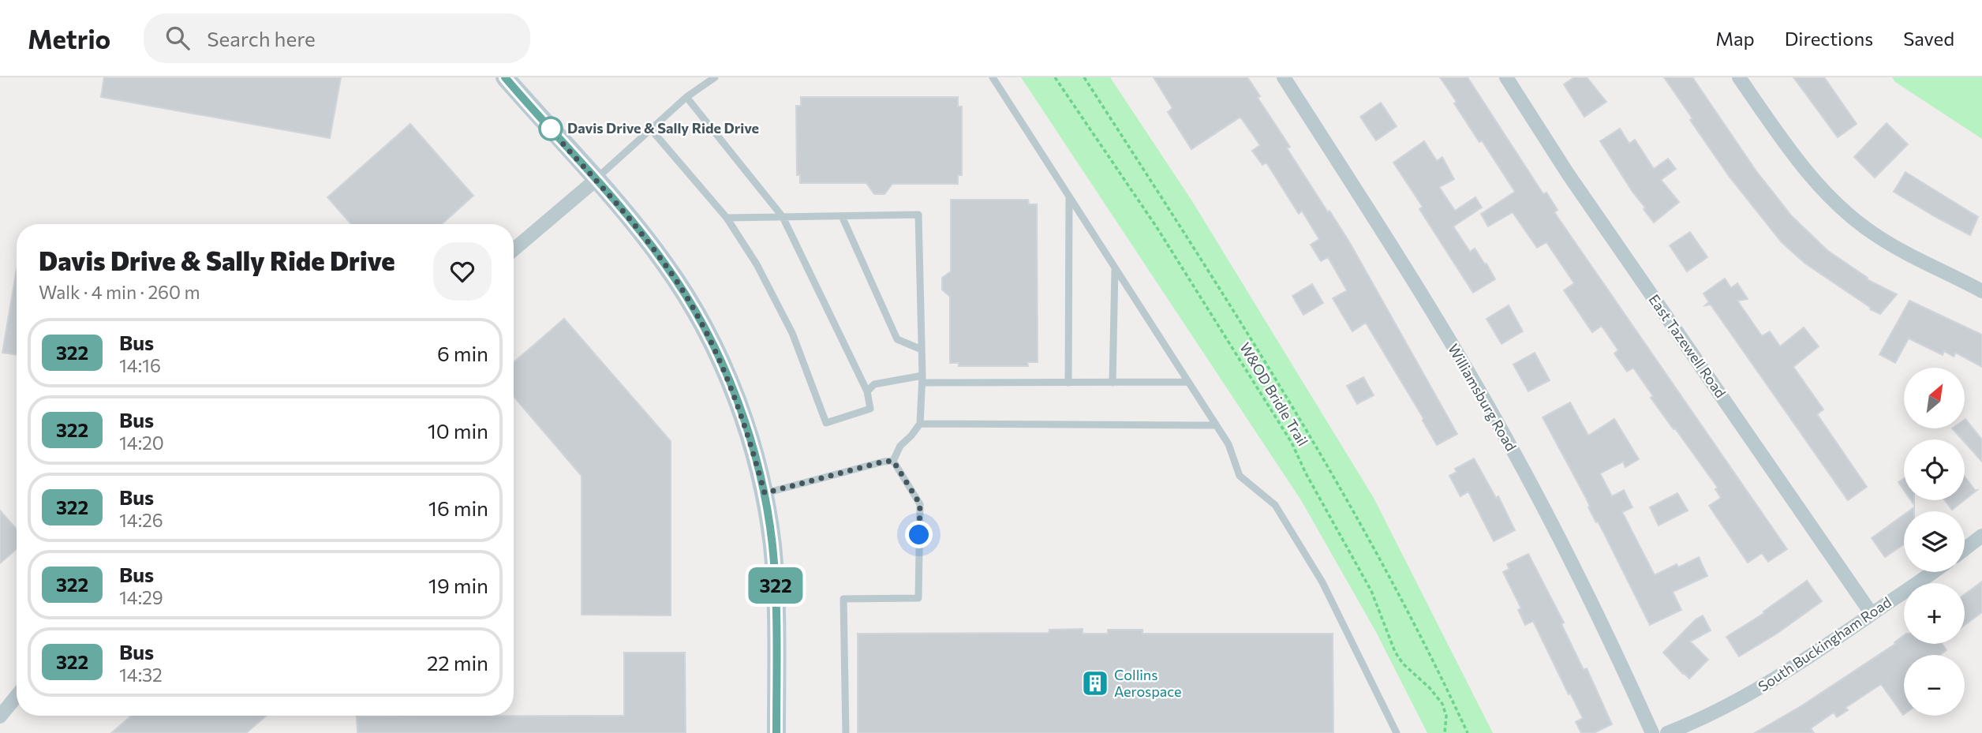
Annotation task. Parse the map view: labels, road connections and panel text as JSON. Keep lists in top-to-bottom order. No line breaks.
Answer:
{"streets":{"street":["East Tazewell Road","Williamsburg Road","South Buckingham Road"],"path":["W&OD Bridle Trail"]},"crossings":[["East Tazewell Road","South Buckingham Road"]],"places":{"other":["Davis Drive & Sally Ride Drive"],"building":["Collins Aerospace"]},"lines":["bus line 322"],"north":"top right","page":{"header":"Metrio","search":"Search here","nav":["Map","Directions","Saved"],"on_map":"322","heading":["Davis Drive & Sally Ride Drive","Walk · 4 min · 260 m"],"list":[{"mark":"322","name":"Bus","note":"14:16","value":"6 min"},{"mark":"322","name":"Bus","note":"14:20","value":"10 min"},{"mark":"322","name":"Bus","note":"14:26","value":"16 min"},{"mark":"322","name":"Bus","note":"14:29","value":"19 min"},{"mark":"322","name":"Bus","note":"14:32","value":"22 min"}],"map_buttons":["+","−"]}}
